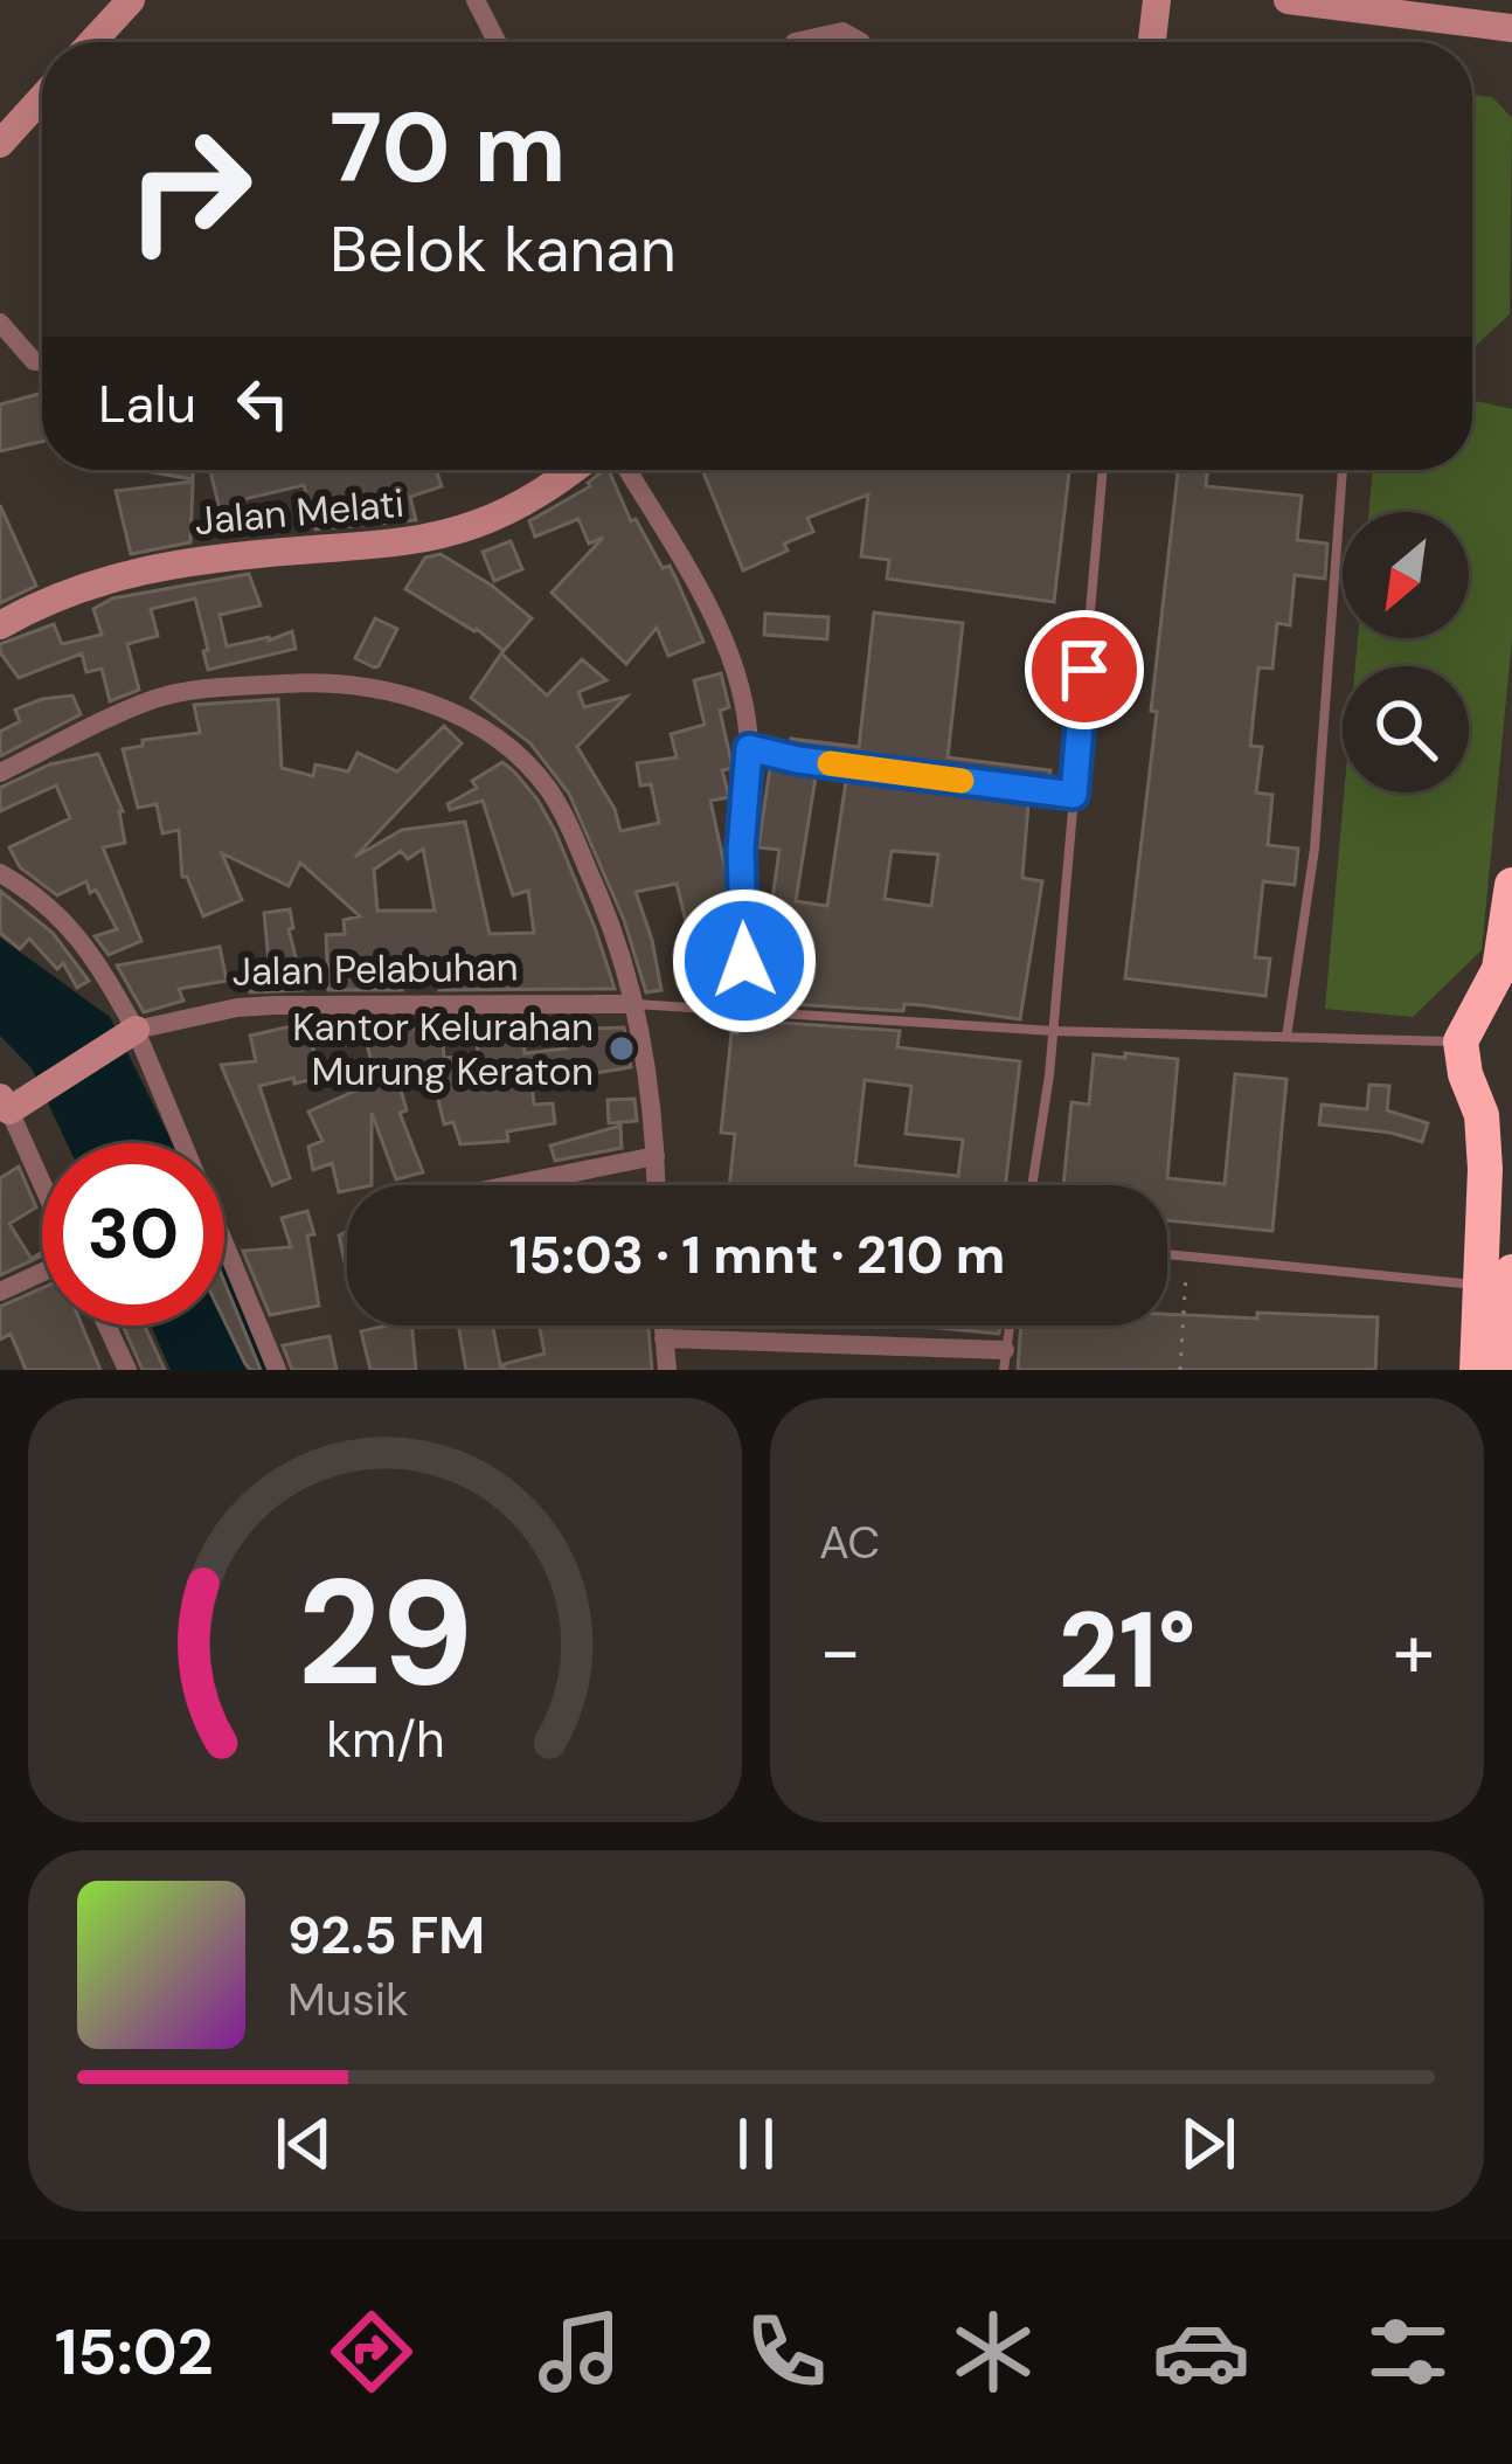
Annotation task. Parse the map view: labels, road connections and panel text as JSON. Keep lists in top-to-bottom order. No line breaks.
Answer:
{"streets":{"main road":["Jalan Melati"],"street":["Jalan Pelabuhan"]},"places":["Kantor Kelurahan Murung Keraton"],"north":"bottom left","page":{"turn":["70 m","Belok kanan"],"then":"Lalu","limit":"30","trip":"15:03 · 1 mnt · 210 m","tile":"AC","heat":["−","21°","+"],"song":["92.5 FM","Musik"],"tabs":"15:02","gauge":["29","km/h"]}}
